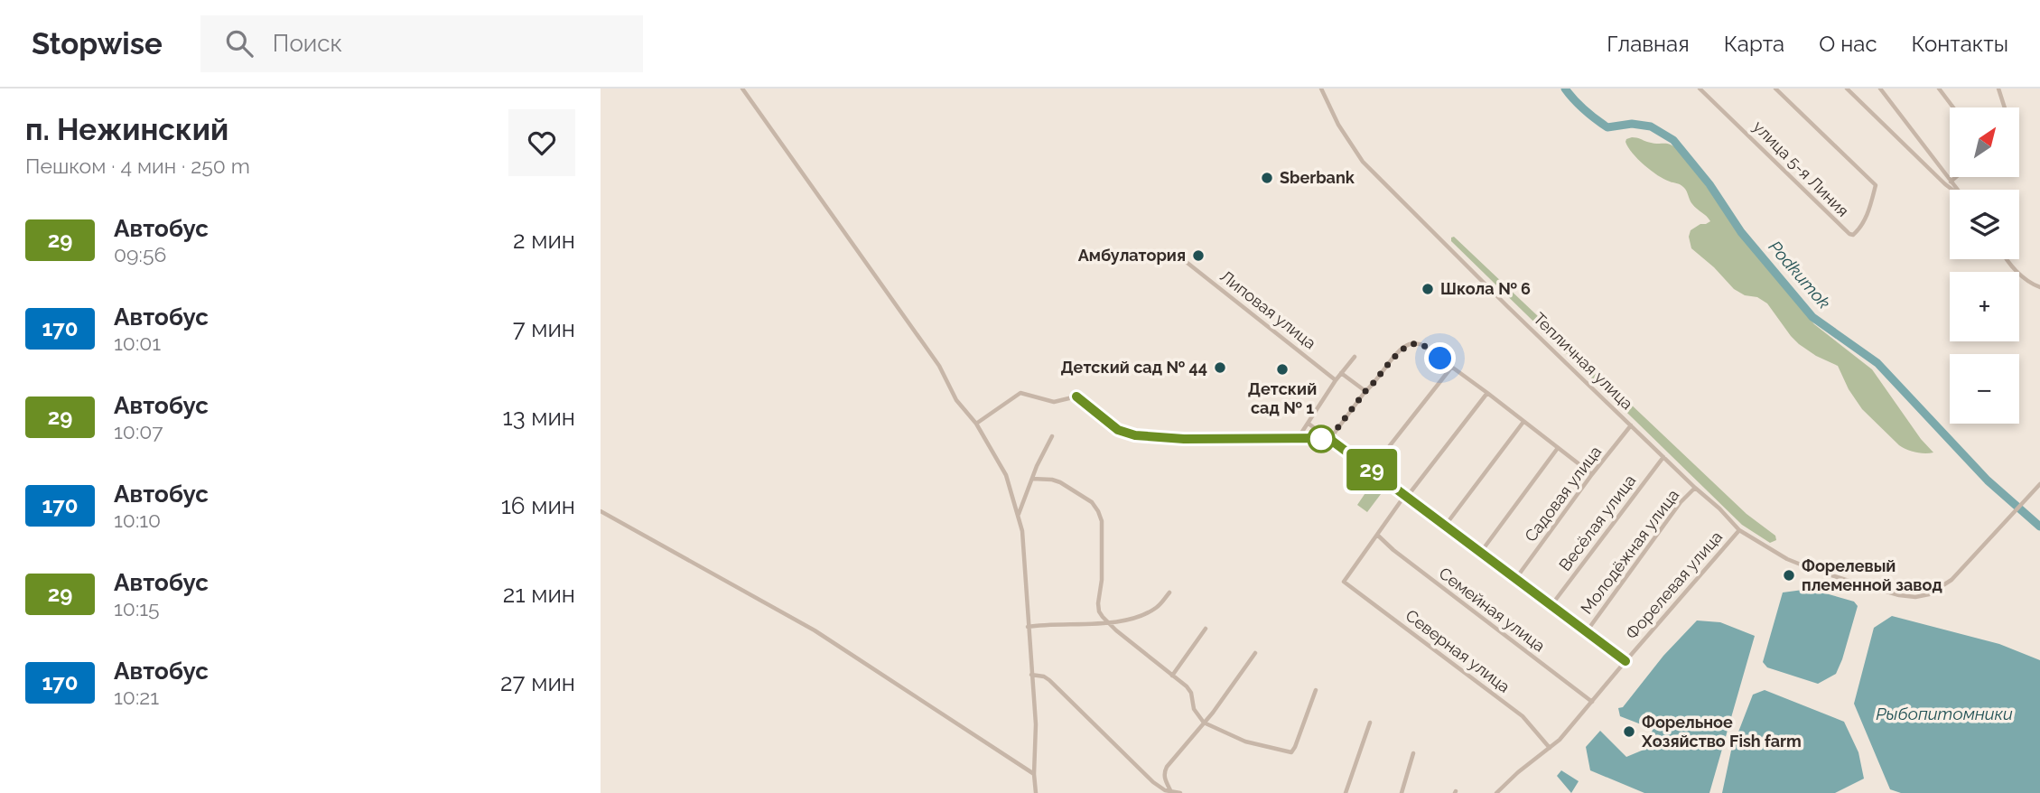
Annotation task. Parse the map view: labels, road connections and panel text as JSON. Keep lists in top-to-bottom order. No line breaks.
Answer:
{"streets":{"street":["улица 5-я Линия","Липовая улица","Тепличная улица","Садовая улица","Весёлая улица","Молодёжная улица","Форелевая улица","Семейная улица","Северная улица"]},"crossings":[["Тепличная улица","Садовая улица"],["Тепличная улица","Весёлая улица"],["Тепличная улица","Молодёжная улица"],["Тепличная улица","Форелевая улица"],["Форелевая улица","Семейная улица"],["Форелевая улица","Северная улица"],["Семейная улица","Северная улица"]],"water":["Podkumok","Рыбопитомники"],"places":["Sberbank","Амбулатория","Школа № 6","Детский сад № 44","Детский сад № 1","Форелевый племенной завод","Форельное Хозяйство Fish farm"],"lines":["bus line 29"],"north":"top right","page":{"header":"Stopwise","search":"Поиск","nav":["Главная","Карта","О нас","Контакты"],"heading":["п. Нежинский","Пешком · 4 мин · 250 m"],"on_map":"29","map_buttons":["+","−"],"list":[{"mark":"29","name":"Автобус","note":"09:56","value":"2 мин"},{"mark":"170","name":"Автобус","note":"10:01","value":"7 мин"},{"mark":"29","name":"Автобус","note":"10:07","value":"13 мин"},{"mark":"170","name":"Автобус","note":"10:10","value":"16 мин"},{"mark":"29","name":"Автобус","note":"10:15","value":"21 мин"},{"mark":"170","name":"Автобус","note":"10:21","value":"27 мин"}]}}
